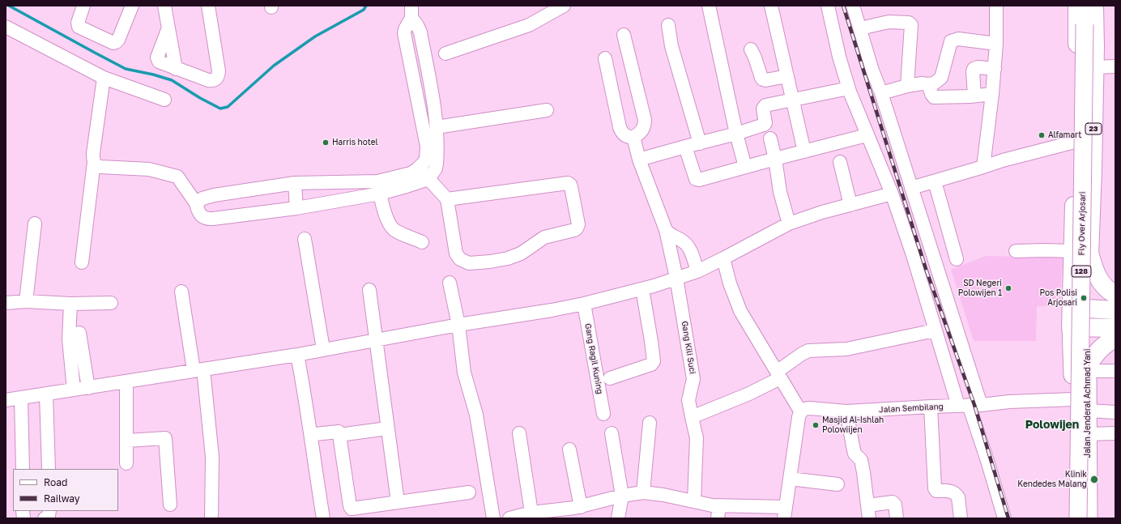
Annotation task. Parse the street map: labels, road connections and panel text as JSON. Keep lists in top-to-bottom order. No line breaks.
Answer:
{"streets":{"highway":["23"],"main road":["Fly Over Arjosari","128","Jalan Jenderal Achmad Yani"],"street":["Gang Kili Suci","Gang Ragil Kuning","Jalan Sembilang"]},"crossings":[["23","Jalan Jenderal Achmad Yani"],["Jalan Jenderal Achmad Yani","Jalan Sembilang"]],"districts":["Polowijen"],"places":["Alfamart","Harris hotel","SD Negeri Polowijen 1","Pos Polisi Arjosari","Masjid Al-Ishlah Polowiijen","Klinik Kendedes Malang"],"legend":["Road","Railway"]}
